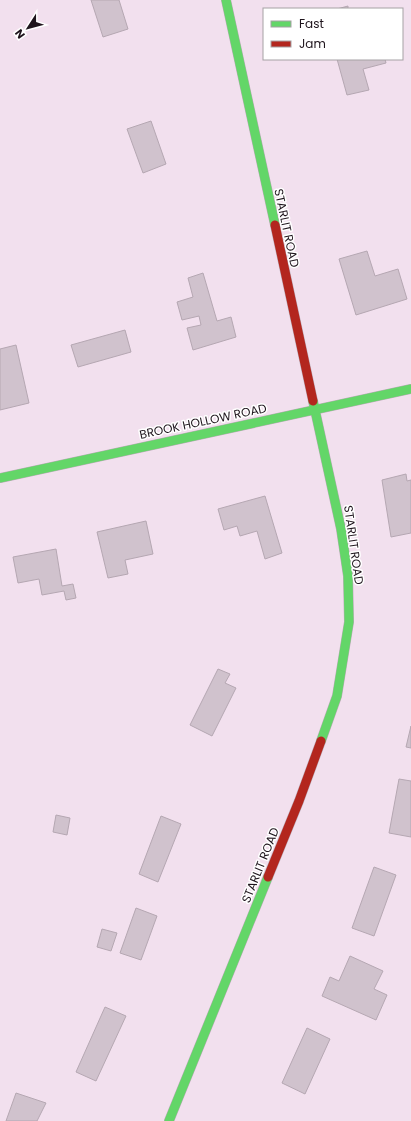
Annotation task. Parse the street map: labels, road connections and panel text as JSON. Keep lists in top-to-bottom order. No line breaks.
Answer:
{"streets":{"street":["STARLIT ROAD","BROOK HOLLOW ROAD"]},"crossings":[["STARLIT ROAD","BROOK HOLLOW ROAD"]],"legend":["Fast","Jam"],"north":"bottom left"}
